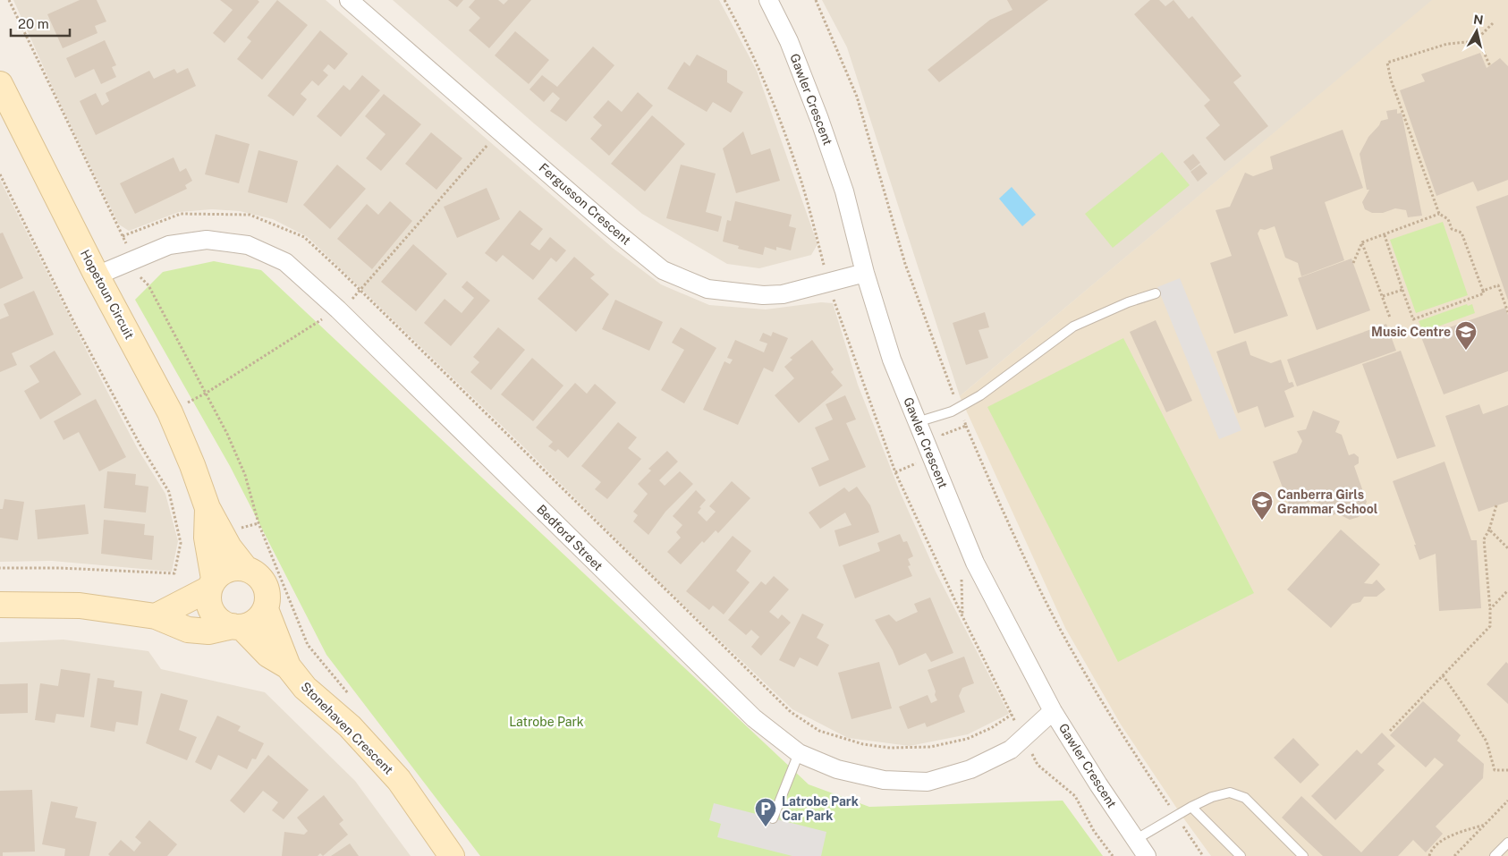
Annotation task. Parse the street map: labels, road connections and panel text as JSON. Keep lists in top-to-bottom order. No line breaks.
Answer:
{"streets":{"main road":["Hopetoun Circuit","Stonehaven Crescent"],"street":["Gawler Crescent","Fergusson Crescent","Bedford Street"]},"crossings":[["Gawler Crescent","Fergusson Crescent"],["Gawler Crescent","Bedford Street"],["Hopetoun Circuit","Bedford Street"],["Hopetoun Circuit","Stonehaven Crescent"]],"parks":["Latrobe Park"],"places":{"school or university":["Music Centre","Canberra Girls Grammar School"],"parking":["Latrobe Park Car Park"]},"scale_bar":"20 m","north":"top"}
